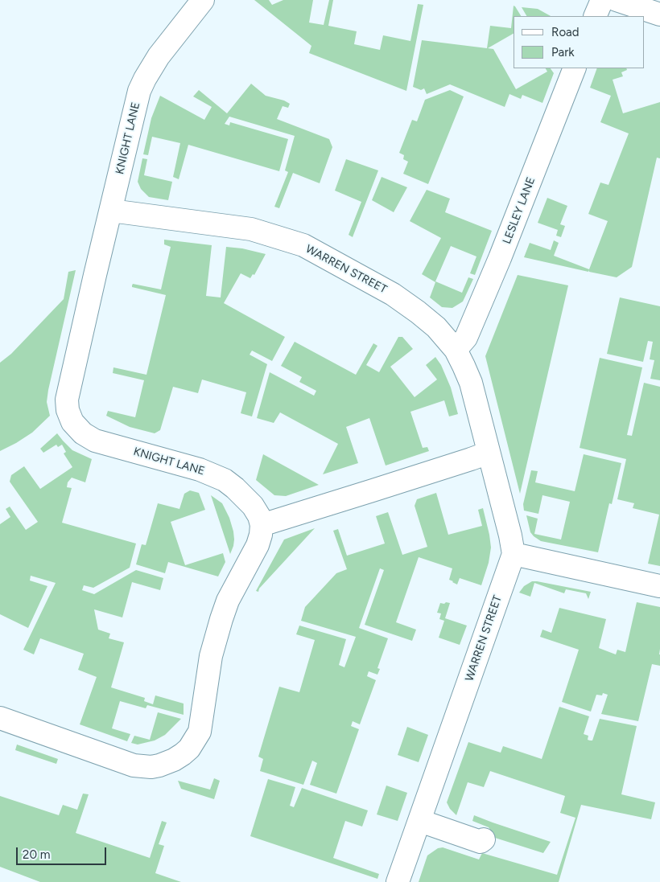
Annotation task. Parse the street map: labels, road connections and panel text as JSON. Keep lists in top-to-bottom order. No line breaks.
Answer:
{"streets":{"street":["KNIGHT LANE","LESLEY LANE","WARREN STREET"]},"crossings":[["KNIGHT LANE","WARREN STREET"],["LESLEY LANE","WARREN STREET"]],"legend":["Road","Park"],"scale_bar":"20 m"}
